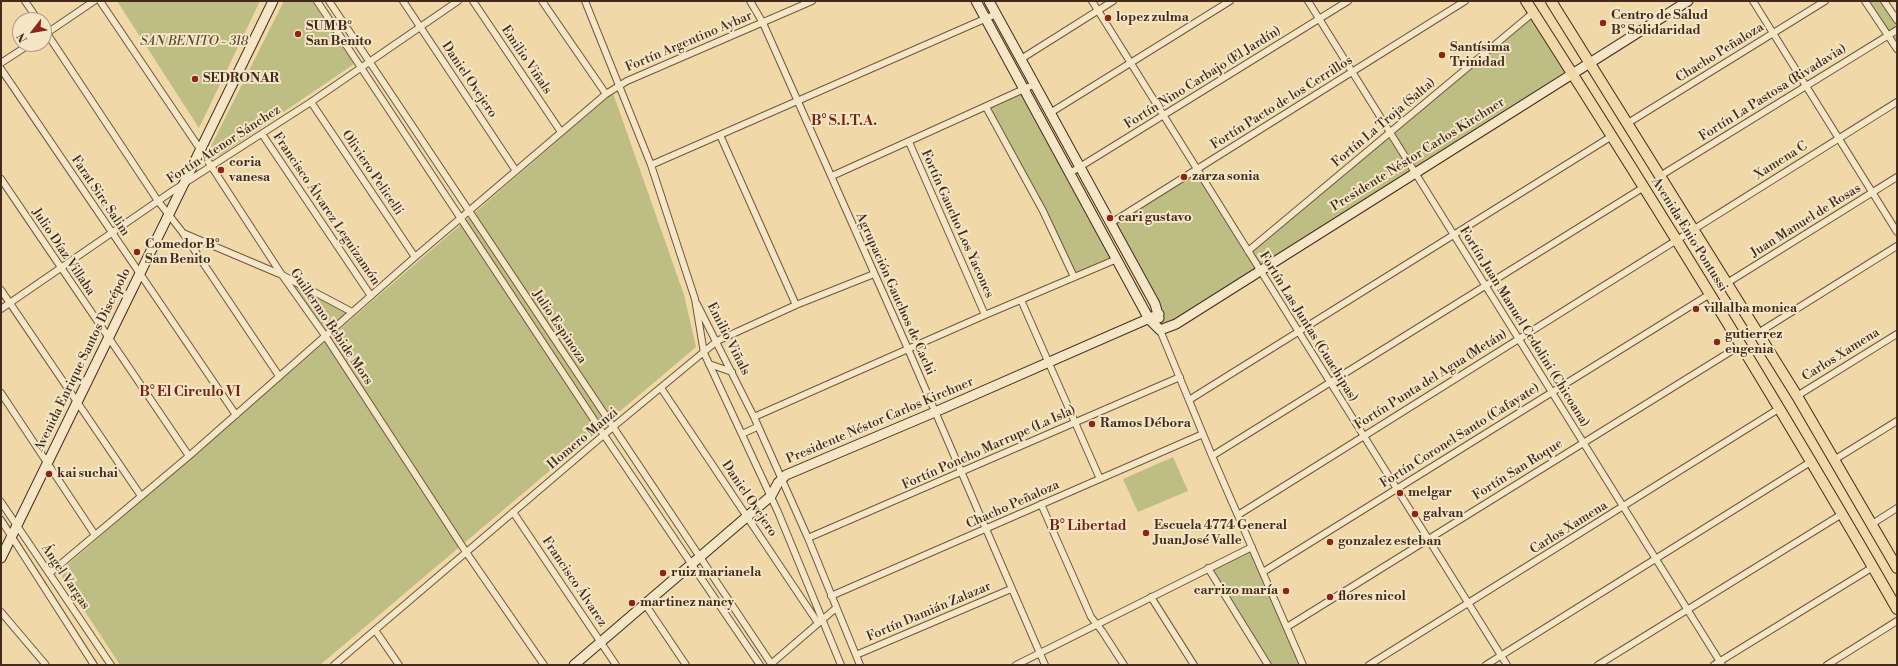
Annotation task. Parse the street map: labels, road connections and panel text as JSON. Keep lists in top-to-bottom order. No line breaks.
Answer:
{"streets":{"main road":["Avenida Enio Pontussi"],"street":["Fortín Argentino Aybar","Chacho Peñaloza","Emilio Viñals","Fortín Nino Carbajo (El Jardín)","Daniel Ovejero","Fortín La Pastosa (Rivadavia)","Fortín Pacto de los Cerrillos","Fortín La Troja (Salta)","Fortín Atenor Sánchez","Presidente Néstor Carlos Kirchner","Xamena C","Oliviero Pelicelli","Farat Sire Salim","Francisco Álvarez Leguizamón","Juan Manuel de Rosas","Fortín Gaucho Los Yacones","Julio Díaz Villaba","Agrupación Gauchos de Cachi","Guillermo Bebide Mors","Julio Espinoza","Fortín Las Juntas (Guachipas)","Fortín Juan Manuel Cedolini (Chicoana)","Carlos Xamena","Avenida Enrique Santos Discépolo","Fortín Punta del Agua (Metán)","Fortín Coronel Santo (Cafayate)","Homero Manzi","Fortín Poncho Marrupe (La Isla)","Fortín San Roque","Ángel Vargas","Francisco Álvarez","Fortín Damián Zalazar"]},"crossings":[["Fortín Argentino Aybar","Emilio Viñals"],["Fortín Argentino Aybar","Daniel Ovejero"],["Fortín Argentino Aybar","Oliviero Pelicelli"],["Fortín Argentino Aybar","Farat Sire Salim"],["Fortín Argentino Aybar","Francisco Álvarez Leguizamón"],["Fortín Argentino Aybar","Julio Díaz Villaba"],["Fortín Argentino Aybar","Agrupación Gauchos de Cachi"],["Fortín Argentino Aybar","Guillermo Bebide Mors"],["Fortín Argentino Aybar","Julio Espinoza"],["Fortín Argentino Aybar","Ángel Vargas"],["Chacho Peñaloza","Emilio Viñals"],["Chacho Peñaloza","Avenida Enio Pontussi"],["Chacho Peñaloza","Agrupación Gauchos de Cachi"],["Emilio Viñals","Daniel Ovejero"],["Emilio Viñals","Presidente Néstor Carlos Kirchner"],["Emilio Viñals","Homero Manzi"],["Emilio Viñals","Fortín Poncho Marrupe (La Isla)"],["Emilio Viñals","Fortín Damián Zalazar"],["Fortín Nino Carbajo (El Jardín)","Fortín Las Juntas (Guachipas)"],["Fortín Nino Carbajo (El Jardín)","Fortín Juan Manuel Cedolini (Chicoana)"],["Daniel Ovejero","Fortín Atenor Sánchez"],["Daniel Ovejero","Presidente Néstor Carlos Kirchner"],["Daniel Ovejero","Homero Manzi"],["Fortín La Pastosa (Rivadavia)","Avenida Enio Pontussi"],["Fortín Pacto de los Cerrillos","Fortín Las Juntas (Guachipas)"],["Fortín Pacto de los Cerrillos","Fortín Juan Manuel Cedolini (Chicoana)"],["Fortín La Troja (Salta)","Avenida Enio Pontussi"],["Fortín La Troja (Salta)","Fortín Las Juntas (Guachipas)"],["Fortín La Troja (Salta)","Fortín Juan Manuel Cedolini (Chicoana)"],["Fortín Atenor Sánchez","Oliviero Pelicelli"],["Fortín Atenor Sánchez","Farat Sire Salim"],["Fortín Atenor Sánchez","Francisco Álvarez Leguizamón"],["Fortín Atenor Sánchez","Julio Díaz Villaba"],["Fortín Atenor Sánchez","Guillermo Bebide Mors"],["Fortín Atenor Sánchez","Julio Espinoza"],["Fortín Atenor Sánchez","Avenida Enrique Santos Discépolo"],["Presidente Néstor Carlos Kirchner","Avenida Enio Pontussi"],["Presidente Néstor Carlos Kirchner","Agrupación Gauchos de Cachi"],["Presidente Néstor Carlos Kirchner","Julio Espinoza"],["Presidente Néstor Carlos Kirchner","Fortín Las Juntas (Guachipas)"],["Presidente Néstor Carlos Kirchner","Fortín Juan Manuel Cedolini (Chicoana)"],["Presidente Néstor Carlos Kirchner","Francisco Álvarez"],["Xamena C","Avenida Enio Pontussi"],["Xamena C","Fortín Punta del Agua (Metán)"],["Farat Sire Salim","Avenida Enrique Santos Discépolo"],["Juan Manuel de Rosas","Avenida Enio Pontussi"],["Avenida Enio Pontussi","Carlos Xamena"],["Avenida Enio Pontussi","Fortín Punta del Agua (Metán)"],["Avenida Enio Pontussi","Fortín Coronel Santo (Cafayate)"],["Avenida Enio Pontussi","Fortín San Roque"],["Julio Díaz Villaba","Avenida Enrique Santos Discépolo"],["Agrupación Gauchos de Cachi","Homero Manzi"],["Agrupación Gauchos de Cachi","Fortín Poncho Marrupe (La Isla)"],["Agrupación Gauchos de Cachi","Fortín Damián Zalazar"],["Guillermo Bebide Mors","Avenida Enrique Santos Discépolo"],["Guillermo Bebide Mors","Homero Manzi"],["Julio Espinoza","Homero Manzi"],["Fortín Las Juntas (Guachipas)","Carlos Xamena"],["Fortín Las Juntas (Guachipas)","Fortín Punta del Agua (Metán)"],["Fortín Las Juntas (Guachipas)","Fortín Coronel Santo (Cafayate)"],["Fortín Las Juntas (Guachipas)","Fortín San Roque"],["Fortín Juan Manuel Cedolini (Chicoana)","Carlos Xamena"],["Fortín Juan Manuel Cedolini (Chicoana)","Fortín Punta del Agua (Metán)"],["Fortín Juan Manuel Cedolini (Chicoana)","Fortín Coronel Santo (Cafayate)"],["Fortín Juan Manuel Cedolini (Chicoana)","Fortín San Roque"],["Avenida Enrique Santos Discépolo","Ángel Vargas"],["Homero Manzi","Francisco Álvarez"]],"districts":["B° S.I.T.A.","B° El Circulo VI","B° Libertad"],"parks":["SAN BENITO - 318"],"places":["lopez zulma","Centro de Salud B° Solidaridad","SUM B° San Benito","Santísima Trinidad","SEDRONAR","coria vanesa","zarza sonia","cari gustavo","Comedor B° San Benito","villalba monica","gutierrez eugenia","Ramos Débora","kai suchai","melgar","galvan","Escuela 4774 General Juan José Valle","gonzalez esteban","ruiz marianela","carrizo maría","flores nicol","martinez nancy"],"north":"bottom left"}
